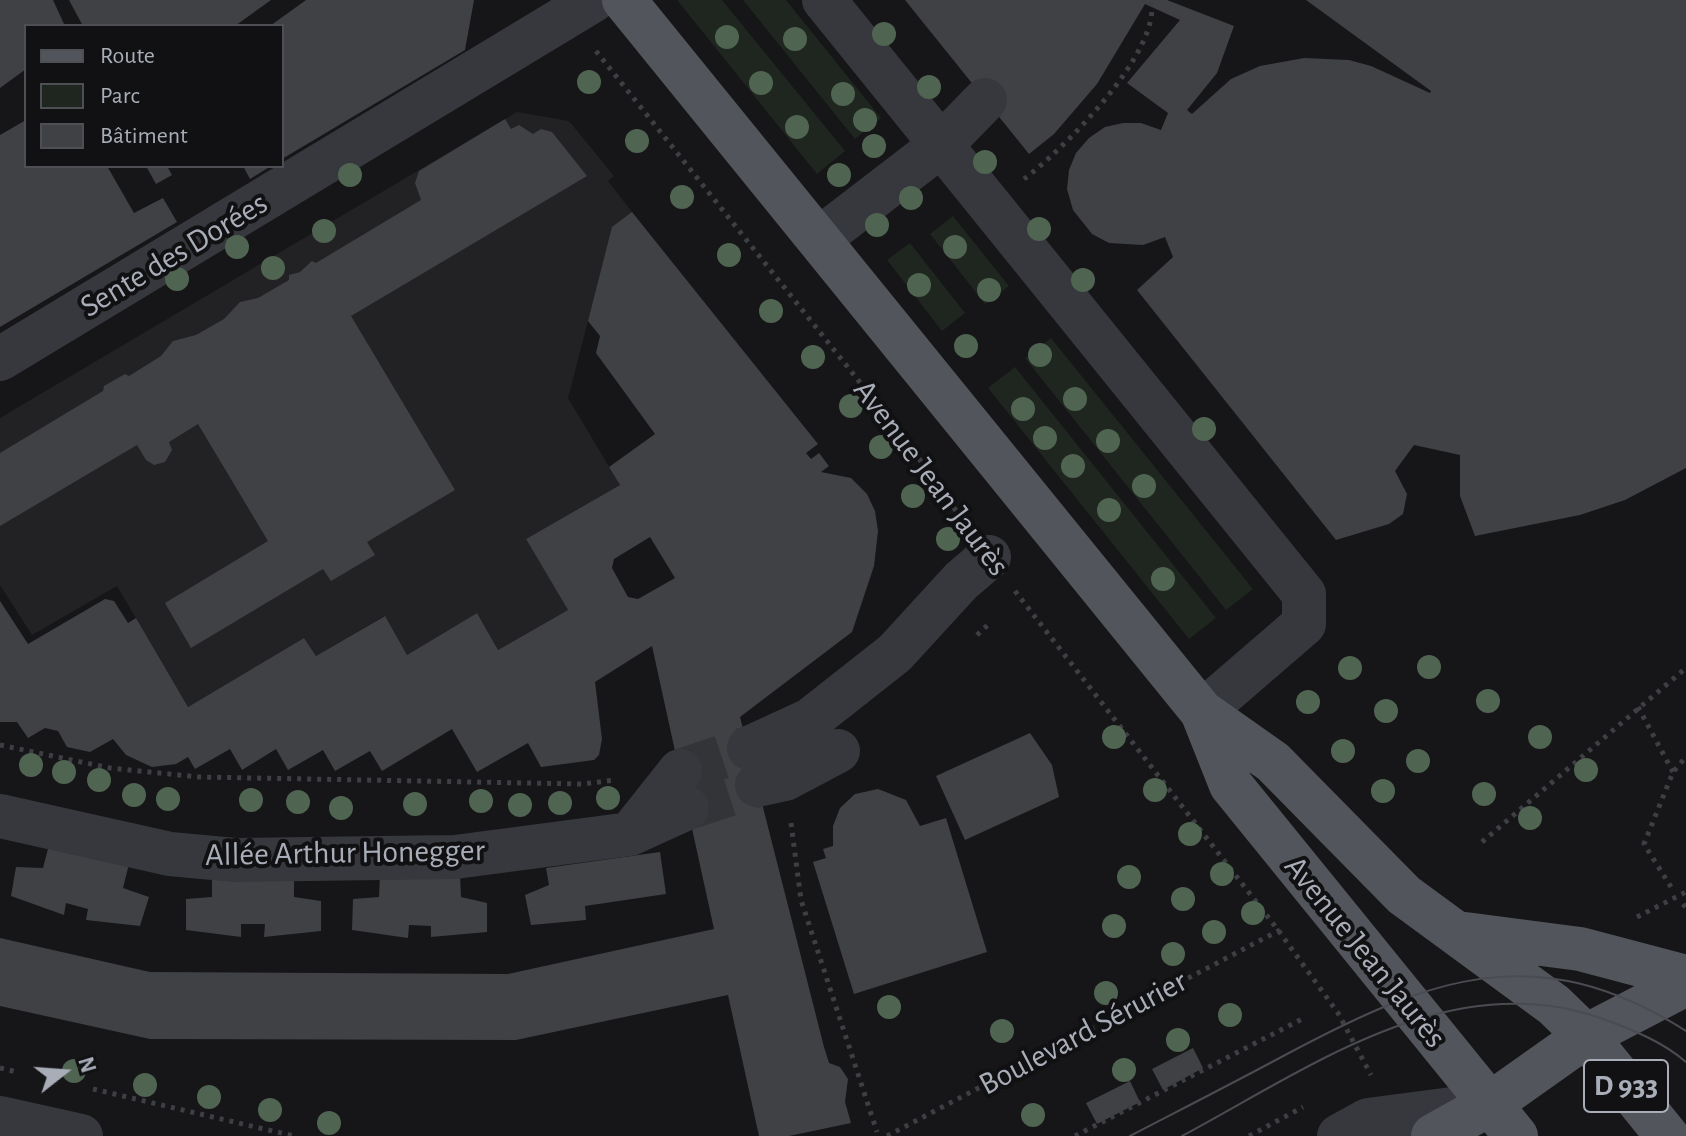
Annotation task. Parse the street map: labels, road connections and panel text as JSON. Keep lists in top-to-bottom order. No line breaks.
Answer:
{"streets":{"main road":["Avenue Jean Jaurès","D 933"],"street":["Sente des Dorées","Allée Arthur Honegger"],"path":["Boulevard Sérurier"]},"crossings":[["Sente des Dorées","Avenue Jean Jaurès"],["Avenue Jean Jaurès","Boulevard Sérurier"],["Avenue Jean Jaurès","D 933"]],"legend":["Route","Parc","Bâtiment"],"north":"right"}
